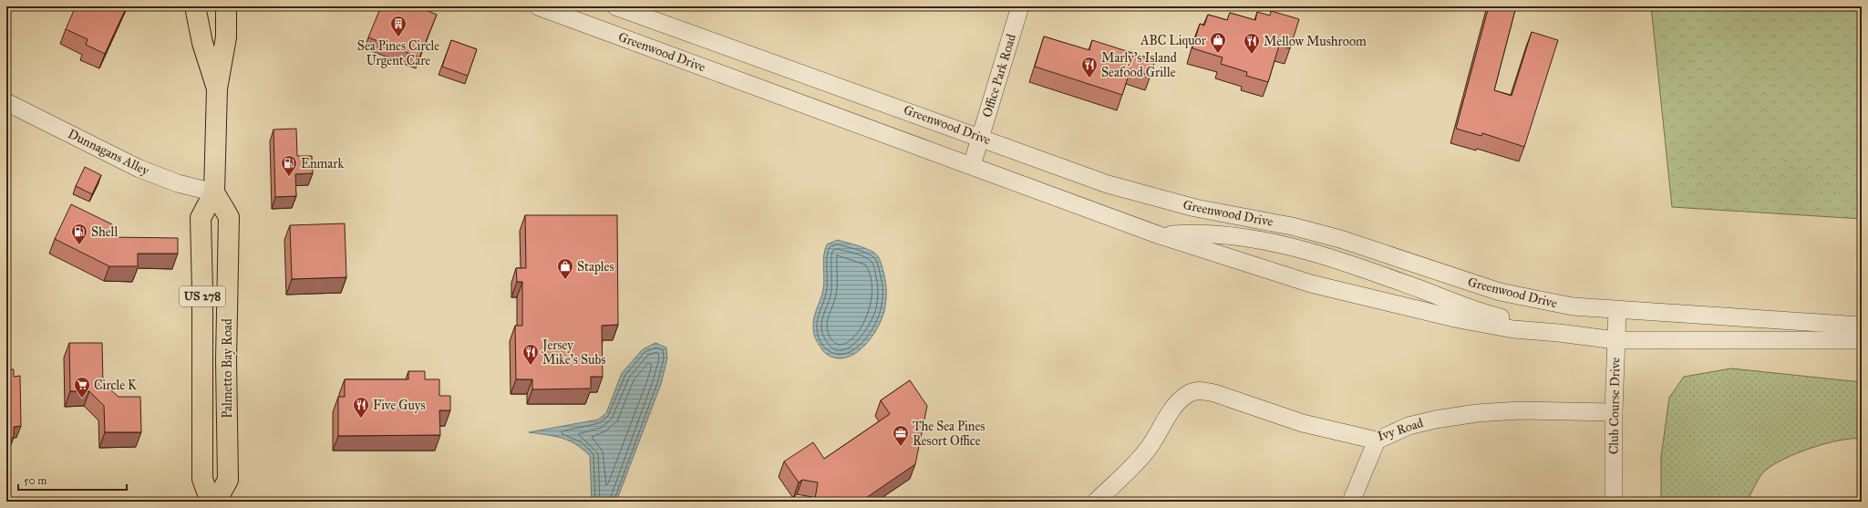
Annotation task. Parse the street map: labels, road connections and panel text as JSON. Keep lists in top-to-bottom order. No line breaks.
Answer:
{"streets":{"highway":["US 278","Palmetto Bay Road"],"street":["Greenwood Drive","Office Park Road","Dunnagans Alley","Club Course Drive","Ivy Road"]},"crossings":[["Greenwood Drive","Office Park Road"],["Greenwood Drive","Club Course Drive"],["Dunnagans Alley","Palmetto Bay Road"],["US 278","Palmetto Bay Road"],["Club Course Drive","Ivy Road"]],"places":{"building":["Sea Pines Circle Urgent Care"],"shop":["ABC Liquor","Staples"],"restaurant":["Mellow Mushroom","Marly's Island Seafood Grille","Jersey Mike's Subs","Five Guys"],"fuel station":["Enmark","Shell"],"supermarket":["Circle K"],"office":["The Sea Pines Resort Office"]},"scale_bar":"50 m"}
